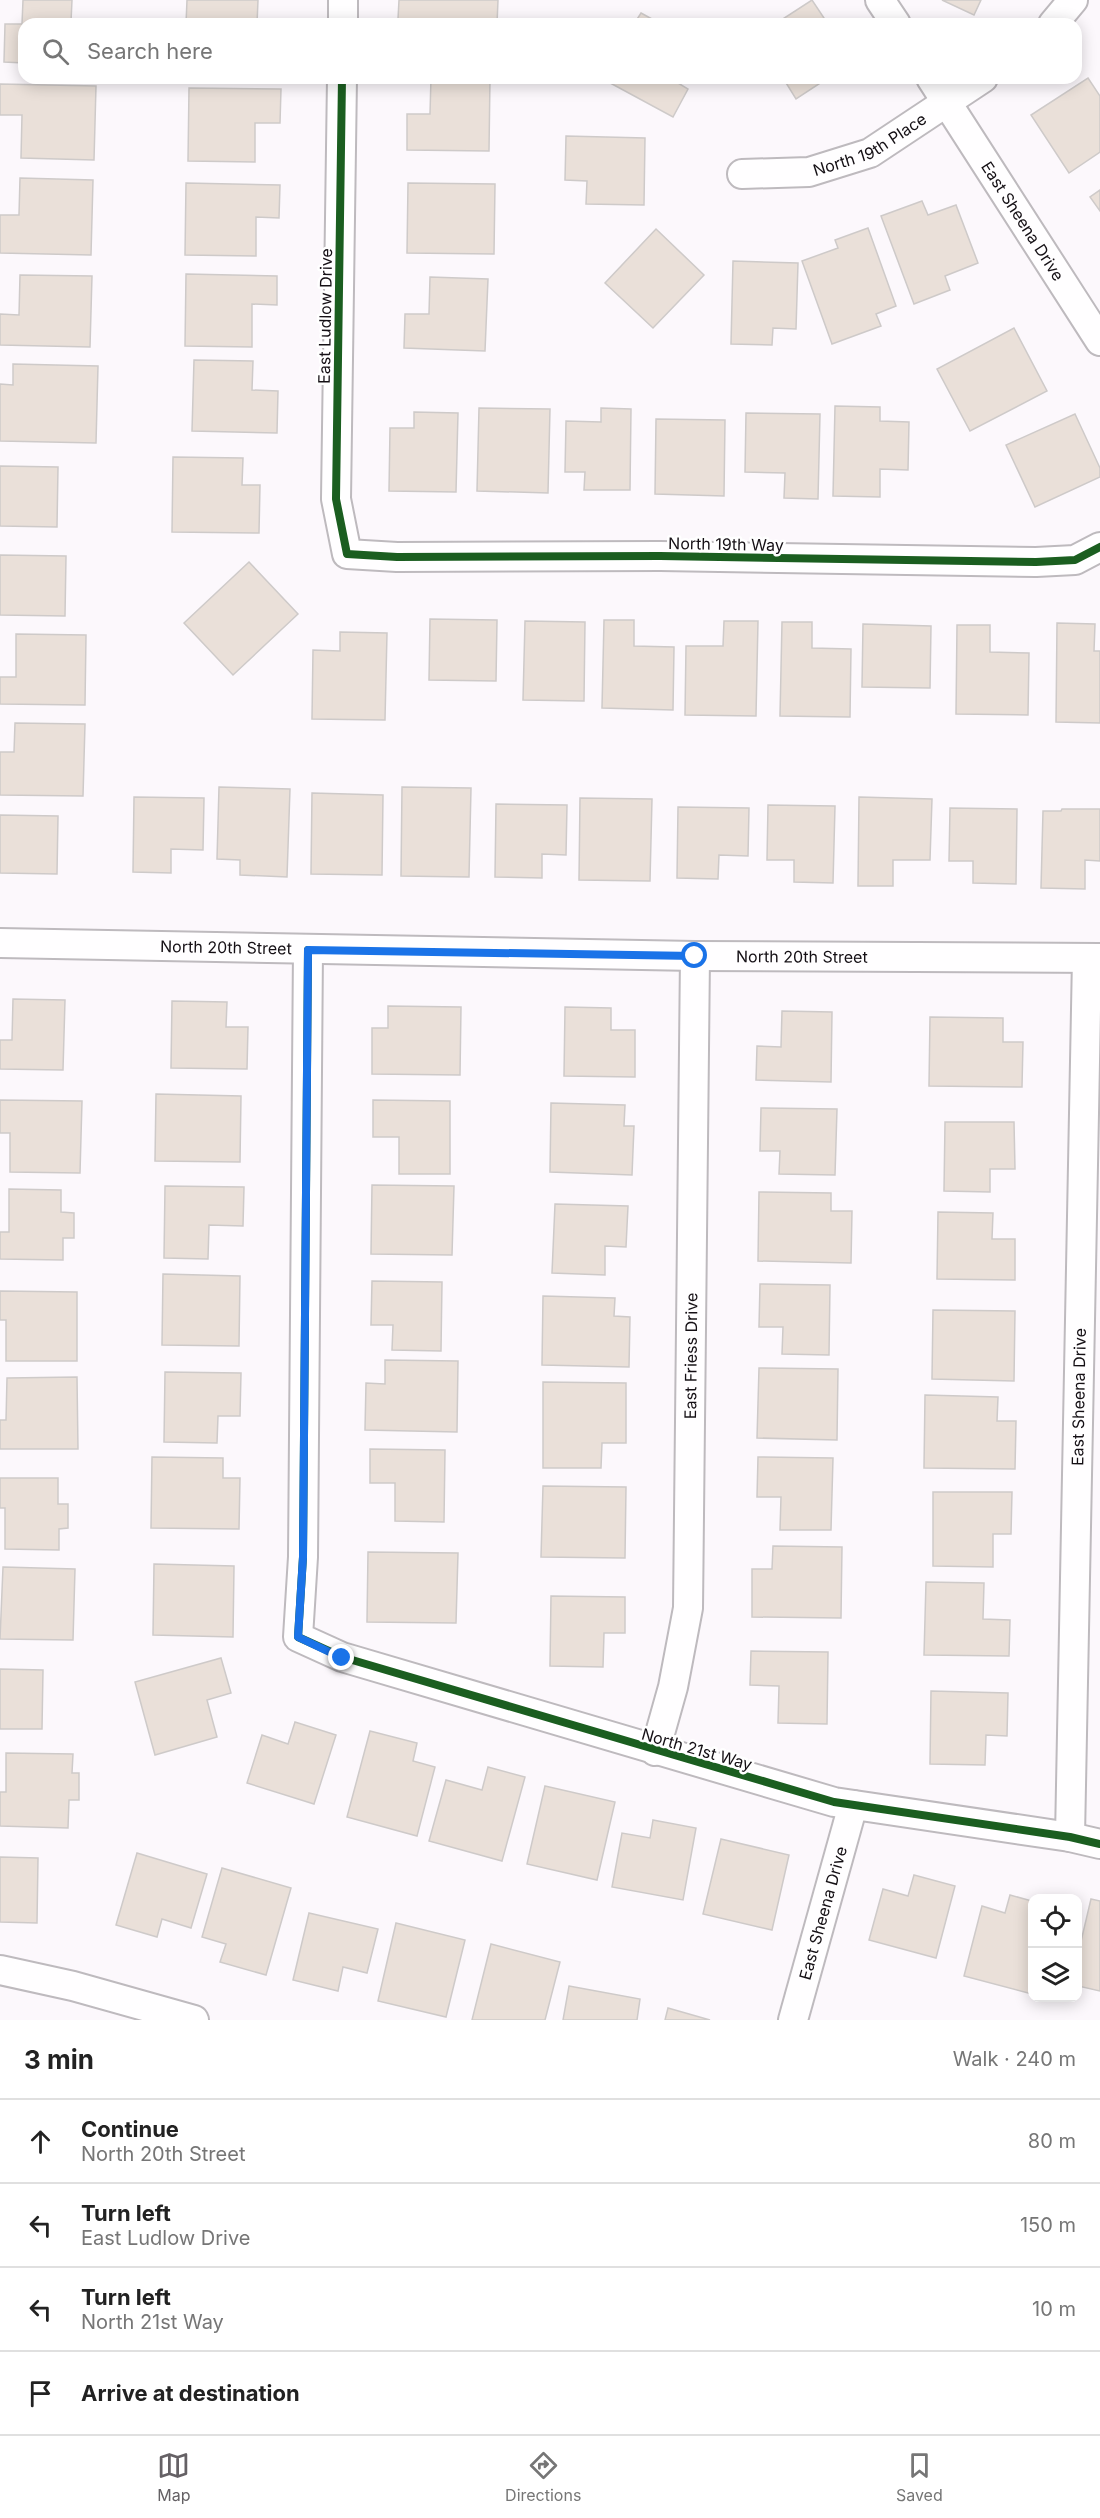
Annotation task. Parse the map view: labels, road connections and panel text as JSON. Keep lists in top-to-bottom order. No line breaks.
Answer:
{"streets":{"street":["North 19th Place","East Sheena Drive","East Ludlow Drive","North 19th Way","North 20th Street","East Friess Drive","North 21st Way"]},"crossings":[["North 19th Place","East Sheena Drive"],["East Sheena Drive","North 20th Street"],["East Sheena Drive","North 21st Way"],["East Ludlow Drive","North 19th Way"],["North 20th Street","East Friess Drive"],["North 20th Street","North 21st Way"],["East Friess Drive","North 21st Way"]],"page":{"search":"Search here","heading":["3 min","Walk · 240 m"],"list":[["Continue","North 20th Street","80 m"],["Turn left","East Ludlow Drive","150 m"],["Turn left","North 21st Way","10 m"],"Arrive at destination"],"nav":["Map","Directions","Saved"]}}
